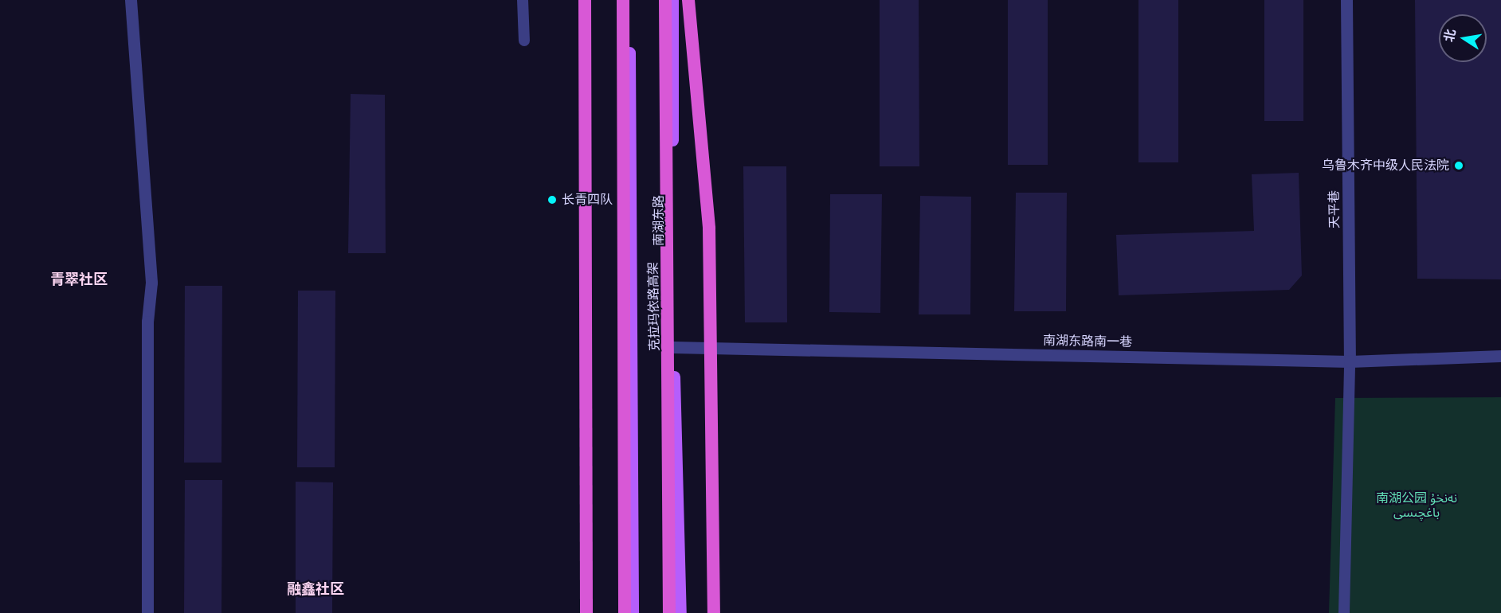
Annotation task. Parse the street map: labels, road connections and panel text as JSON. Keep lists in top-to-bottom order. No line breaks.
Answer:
{"streets":{"highway":["克拉玛依路高架"],"main road":["南湖东路"],"street":["天平巷","南湖东路南一巷"]},"crossings":[["天平巷","南湖东路南一巷"],["南湖东路","南湖东路南一巷"]],"districts":["青翠社区","融鑫社区"],"parks":["南湖公园 نەنخۇ باغچىسى"],"places":["乌鲁木齐中级人民法院","长青四队"],"north":"left"}
